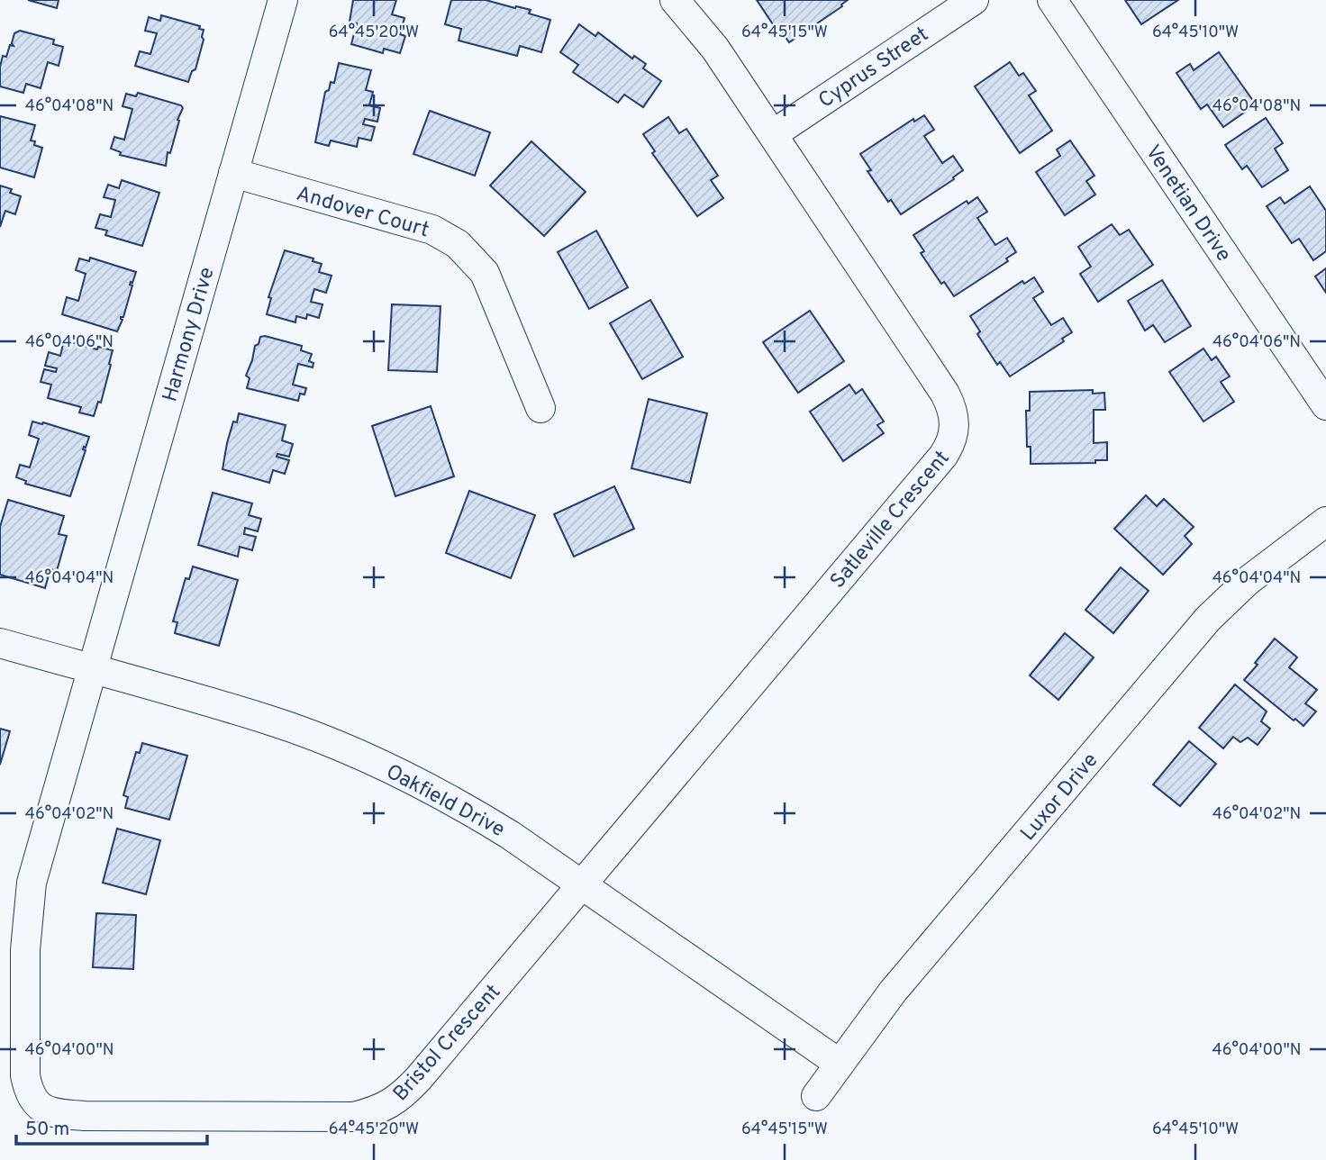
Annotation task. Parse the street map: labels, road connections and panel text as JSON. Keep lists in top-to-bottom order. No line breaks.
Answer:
{"streets":{"street":["Cyprus Street","Venetian Drive","Andover Court","Harmony Drive","Satleville Crescent","Luxor Drive","Oakfield Drive","Bristol Crescent"]},"crossings":[["Cyprus Street","Satleville Crescent"],["Andover Court","Harmony Drive"],["Harmony Drive","Oakfield Drive"],["Harmony Drive","Bristol Crescent"],["Satleville Crescent","Oakfield Drive"],["Satleville Crescent","Bristol Crescent"],["Luxor Drive","Oakfield Drive"],["Oakfield Drive","Bristol Crescent"]],"scale_bar":"50 m","coordinates":["64°45'20\"W","64°45'15\"W","64°45'10\"W","46°04'08\"N","46°04'06\"N","46°04'04\"N","46°04'02\"N","46°04'00\"N"]}
